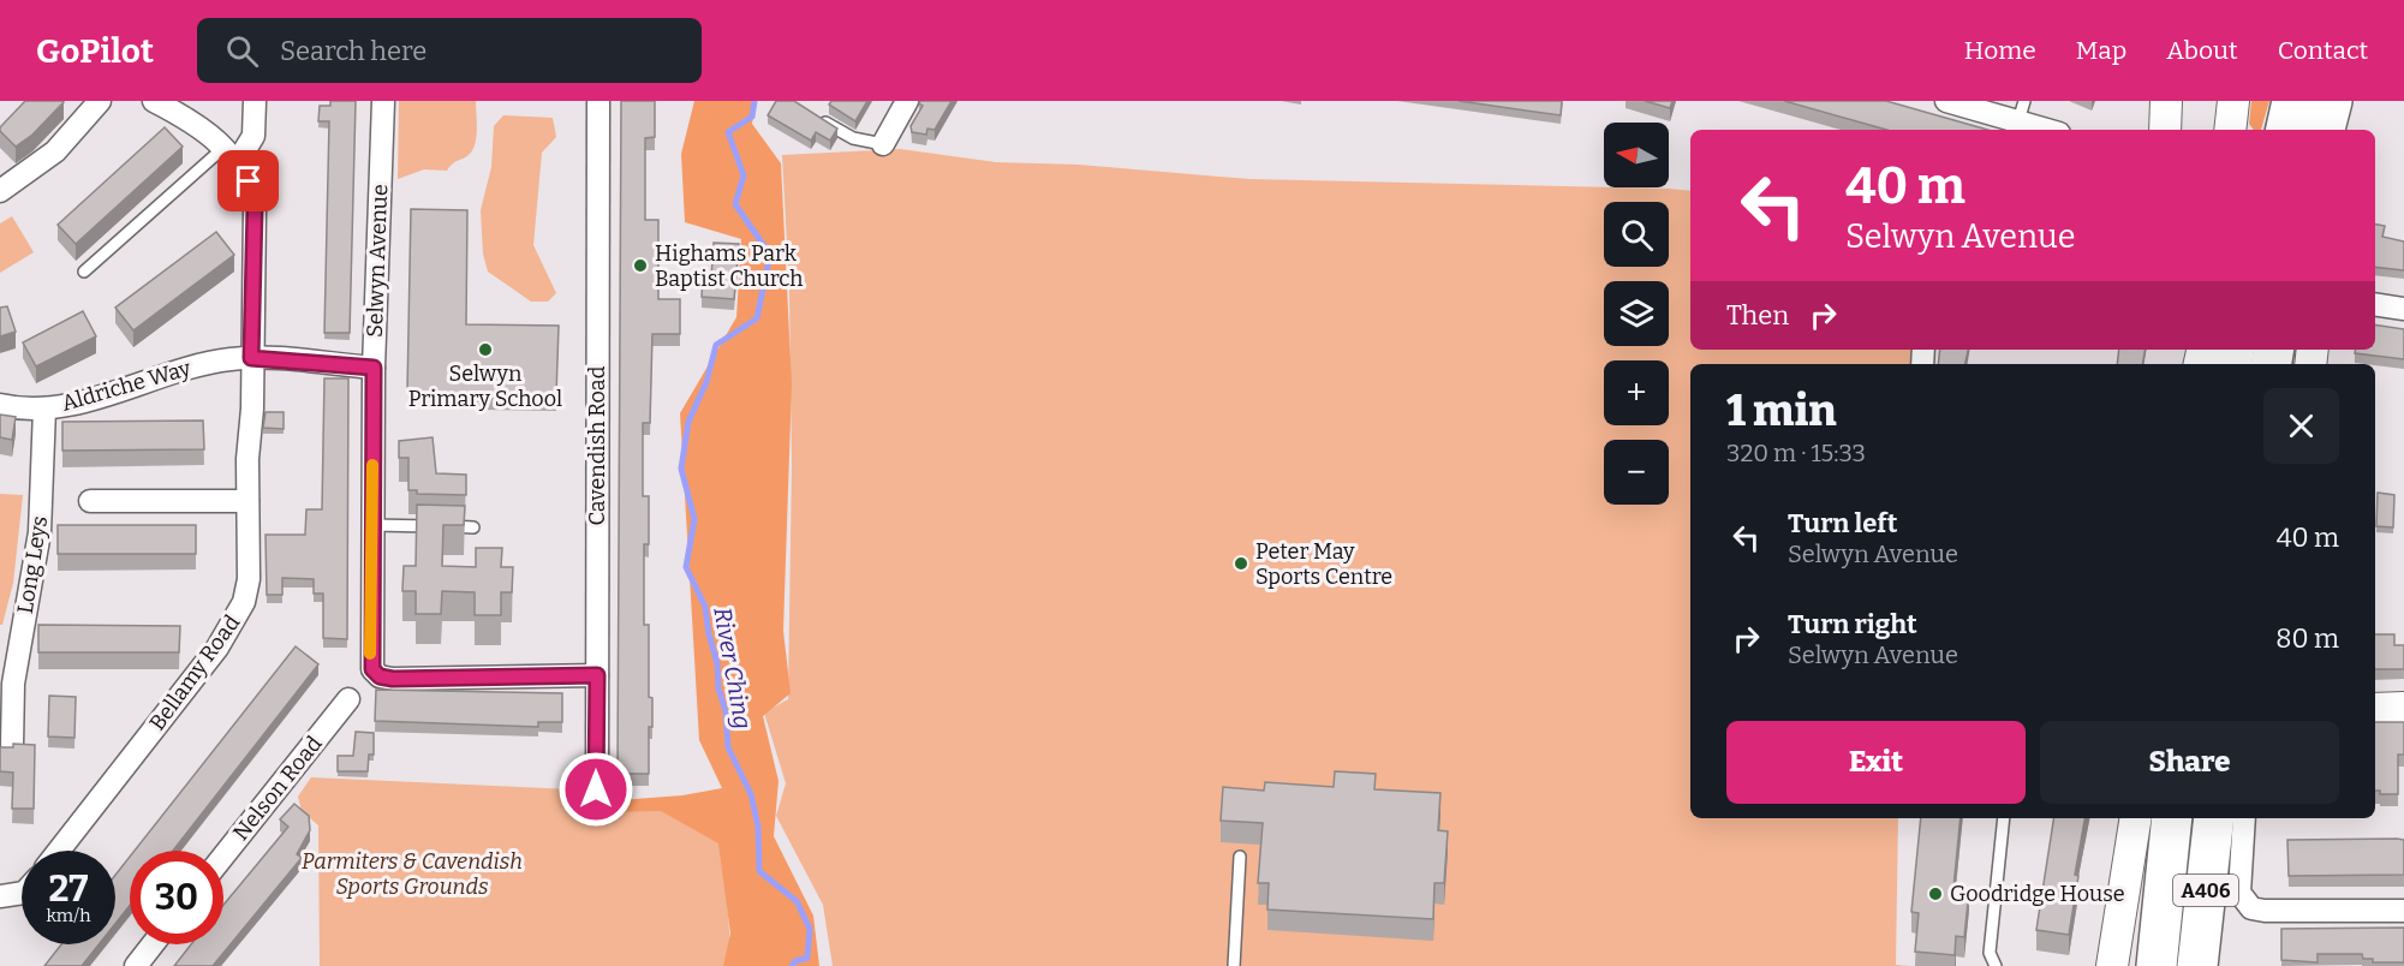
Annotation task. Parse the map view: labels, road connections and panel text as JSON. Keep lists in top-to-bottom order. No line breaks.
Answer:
{"streets":{"highway":["A406"],"street":["Selwyn Avenue","Aldriche Way","Cavendish Road","Long Leys","Bellamy Road","Nelson Road"]},"crossings":[["Selwyn Avenue","Aldriche Way"],["Selwyn Avenue","Cavendish Road"],["Aldriche Way","Long Leys"],["Aldriche Way","Bellamy Road"]],"water":["River Ching"],"parks":["Parmiters & Cavendish Sports Grounds"],"places":["Highams Park Baptist Church","Selwyn Primary School","Peter May Sports Centre","Goodridge House"],"north":"left","page":{"header":"GoPilot","search":"Search here","nav":["Home","Map","About","Contact"],"map_buttons":["+","−"],"turn":["40 m","Selwyn Avenue"],"then":"Then","heading":["1 min","320 m · 15:33"],"list":[{"name":"Turn left","note":"Selwyn Avenue","value":"40 m"},{"name":"Turn right","note":"Selwyn Avenue","value":"80 m"}],"buttons":["Exit","Share"],"speed":"27 km/h","limit":"30"}}
